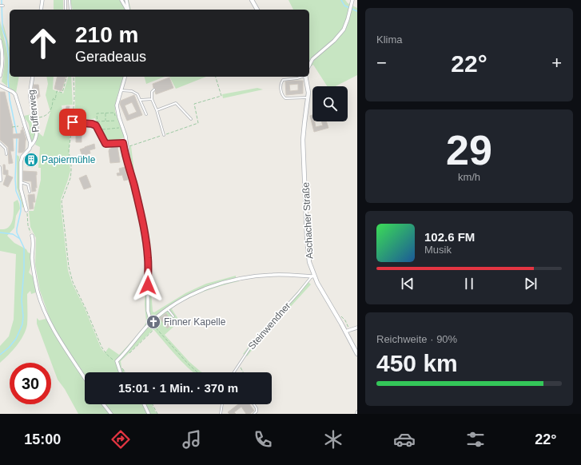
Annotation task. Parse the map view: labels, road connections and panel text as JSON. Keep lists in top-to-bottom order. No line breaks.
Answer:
{"streets":{"street":["Pufferweg","Aschacher Straße"],"lane":["Steinwendner"]},"crossings":[["Aschacher Straße","Steinwendner"]],"places":{"building":["Papiermühle"],"church":["Finner Kapelle"]},"page":{"tile":["Klima",["29","km/h"],["Reichweite · 90%","450 km"]],"turn":["210 m","Geradeaus"],"heat":["−","22°","+"],"song":["102.6 FM","Musik"],"limit":"30","trip":"15:01 · 1 Min. · 370 m","tabs":["15:00","22°"]}}
